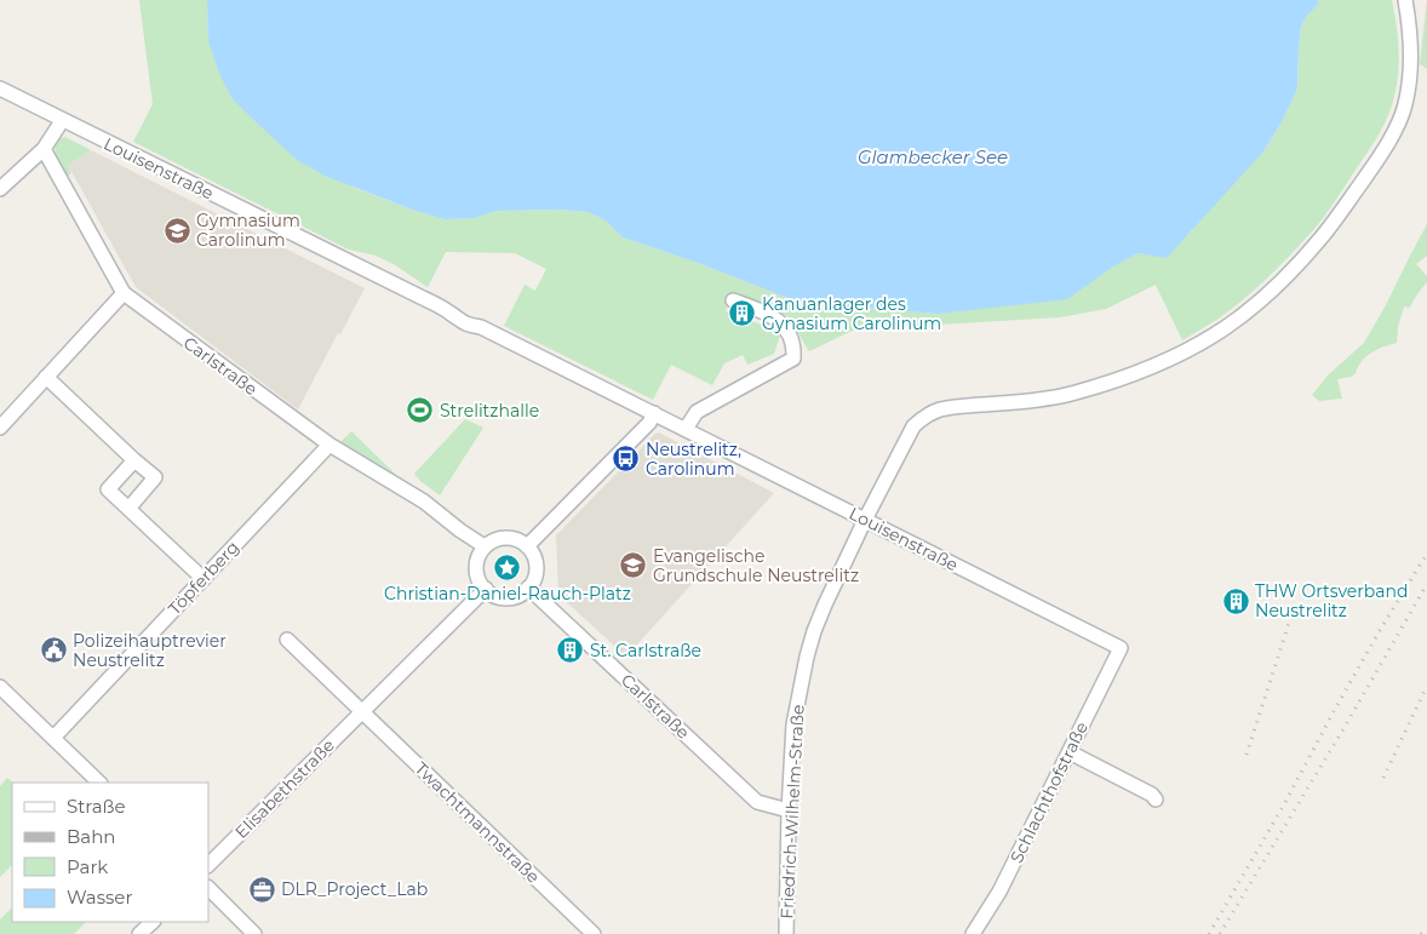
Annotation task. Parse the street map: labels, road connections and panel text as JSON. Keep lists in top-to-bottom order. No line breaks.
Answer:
{"streets":{"street":["Louisenstraße","Carlstraße","Töpferberg","Elisabethstraße","Schlachthofstraße","Friedrich-Wilhelm-Straße","Twachtmannstraße"]},"crossings":[["Louisenstraße","Schlachthofstraße"],["Louisenstraße","Friedrich-Wilhelm-Straße"],["Carlstraße","Töpferberg"],["Carlstraße","Elisabethstraße"],["Carlstraße","Friedrich-Wilhelm-Straße"],["Elisabethstraße","Twachtmannstraße"]],"water":["Glambecker See"],"places":{"school or university":["Gymnasium Carolinum","Evangelische Grundschule Neustrelitz"],"building":["Kanuanlager des Gynasium Carolinum","THW Ortsverband Neustrelitz","St. Carlstraße"],"sports":["Strelitzhalle"],"bus stop":["Neustrelitz, Carolinum"],"place":["Christian-Daniel-Rauch-Platz"],"public building":["Polizeihauptrevier Neustrelitz"],"office":["DLR_Project_Lab"]},"legend":["Straße","Bahn","Park","Wasser"]}
